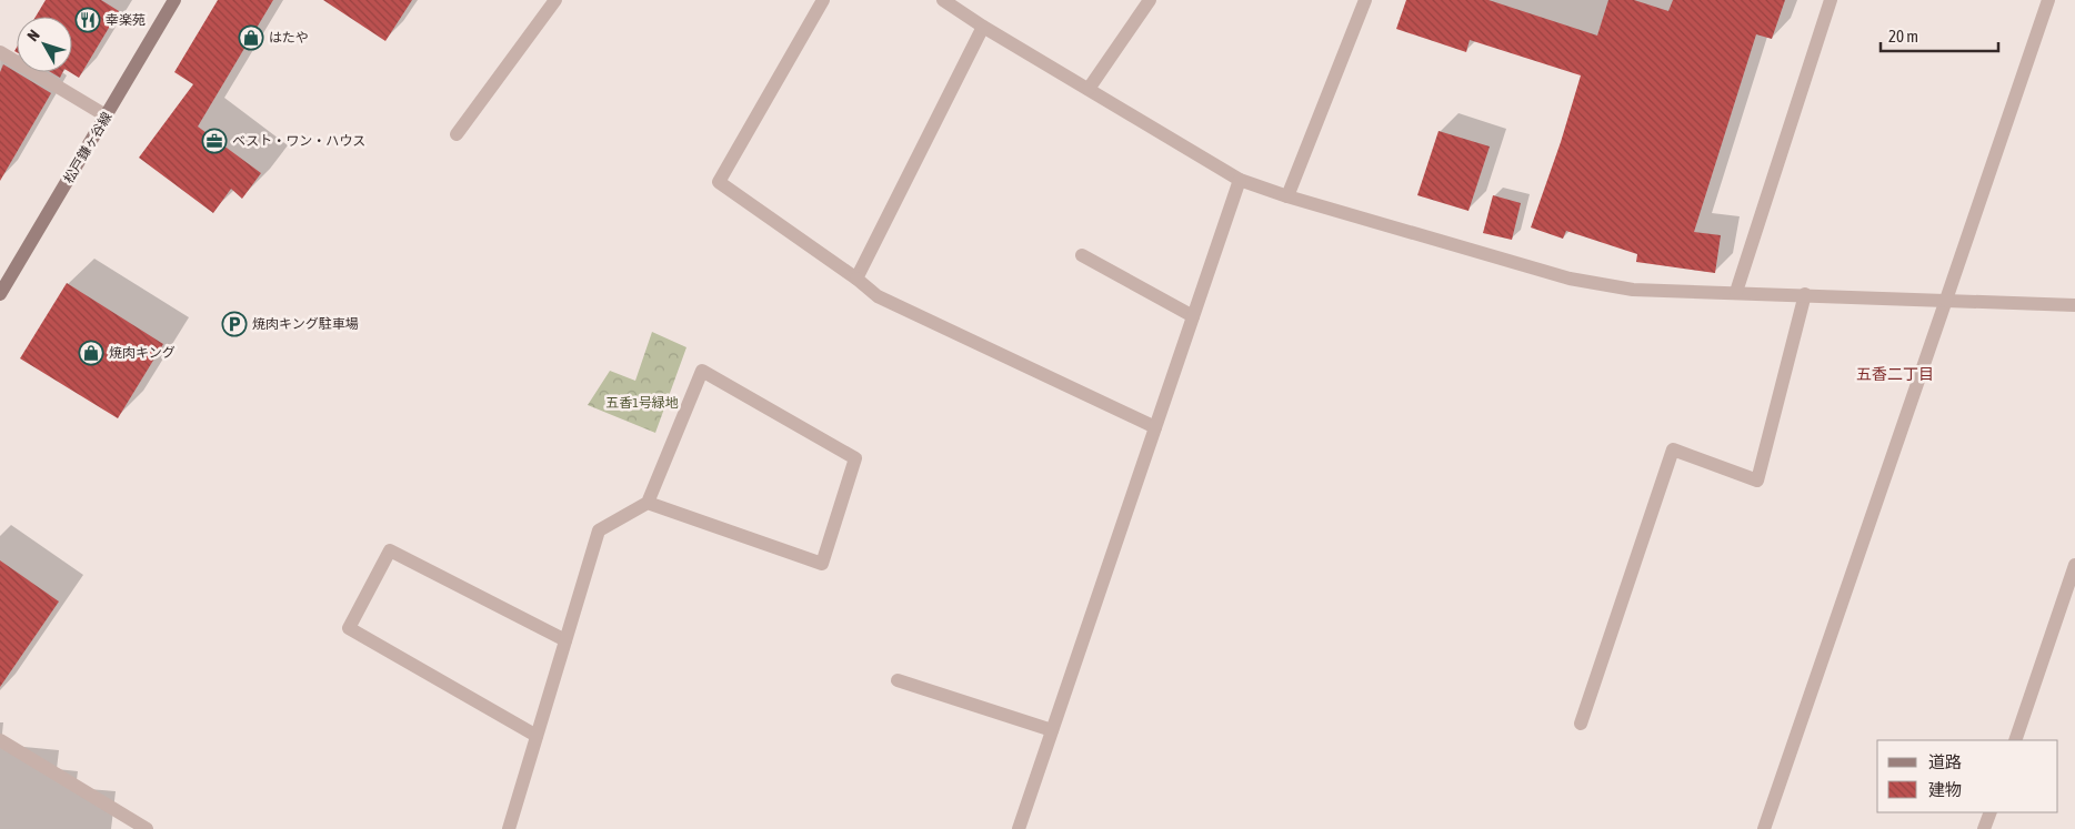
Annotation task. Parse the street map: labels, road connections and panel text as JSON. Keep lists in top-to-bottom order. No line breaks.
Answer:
{"streets":{"main road":["松戸鎌ヶ谷線"]},"districts":["五香二丁目"],"parks":["五香1号緑地"],"places":{"restaurant":["幸楽苑"],"shop":["はたや","焼肉キング"],"office":["ベスト・ワン・ハウス"],"parking":["焼肉キング駐車場"]},"legend":["道路","建物"],"scale_bar":"20 m","north":"top left"}
